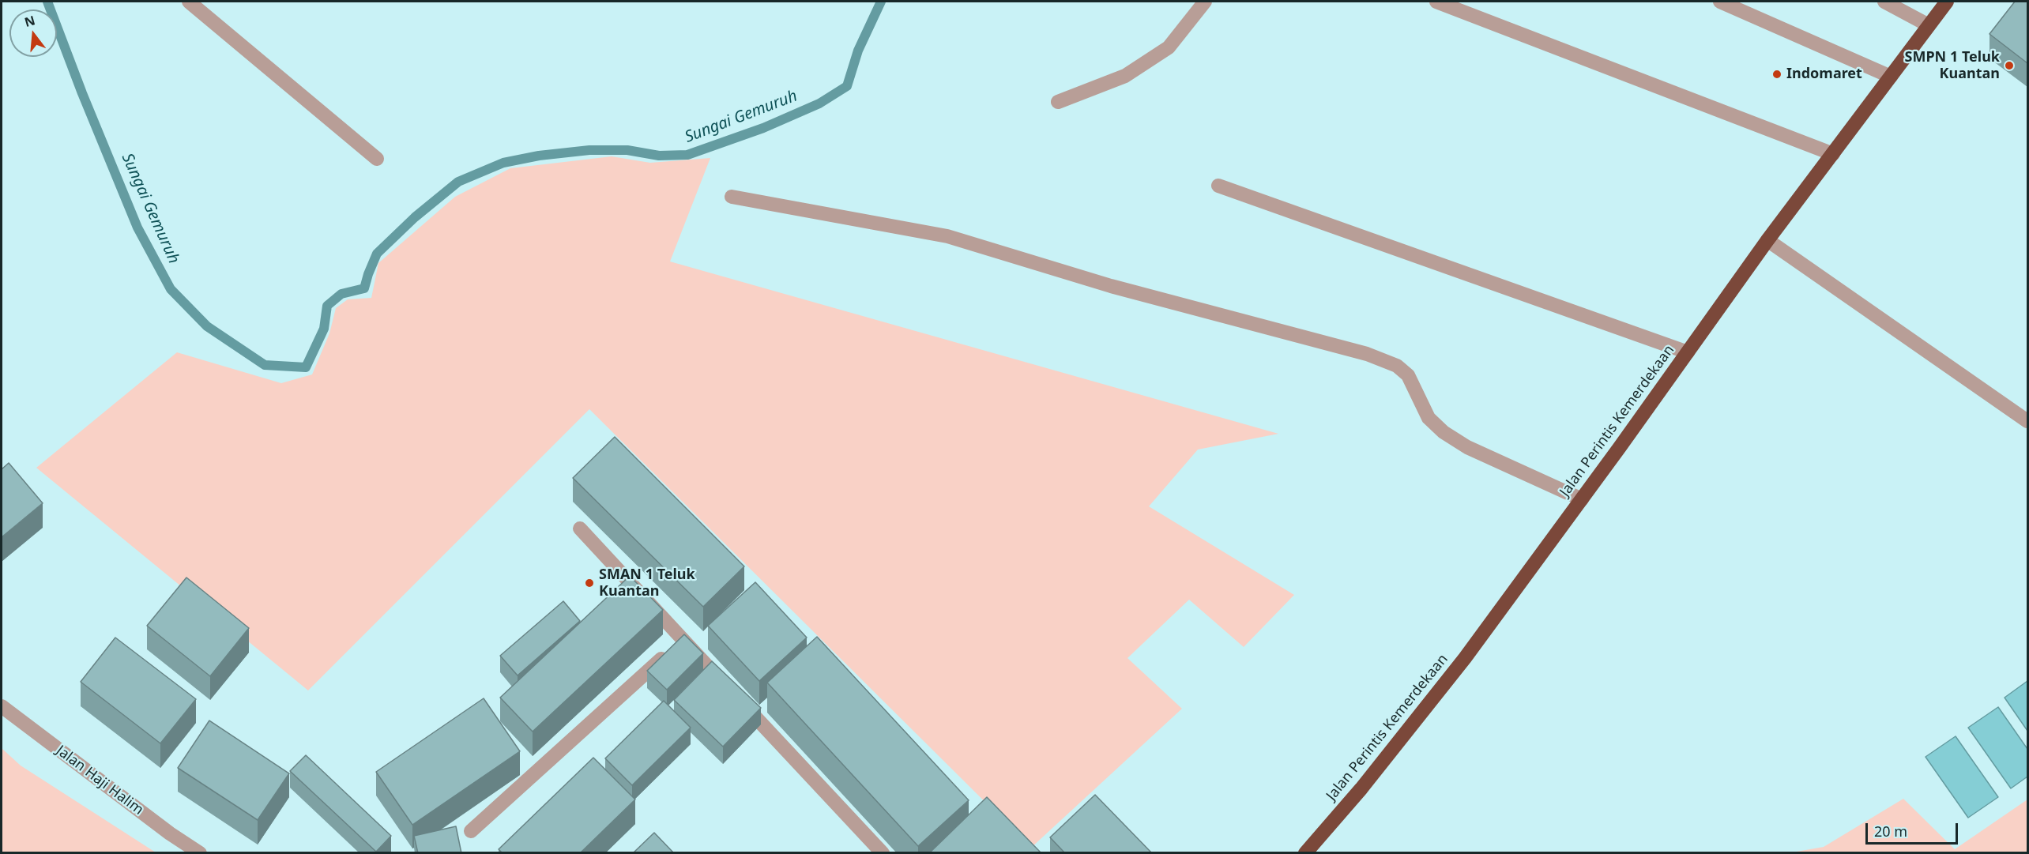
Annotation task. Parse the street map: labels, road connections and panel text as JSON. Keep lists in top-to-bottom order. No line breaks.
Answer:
{"streets":{"highway":["Jalan Perintis Kemerdekaan"],"street":["Jalan Haji Halim"]},"water":["Sungai Gemuruh"],"places":["SMPN 1 Teluk Kuantan","Indomaret","SMAN 1 Teluk Kuantan"],"scale_bar":"20 m","north":"top"}
